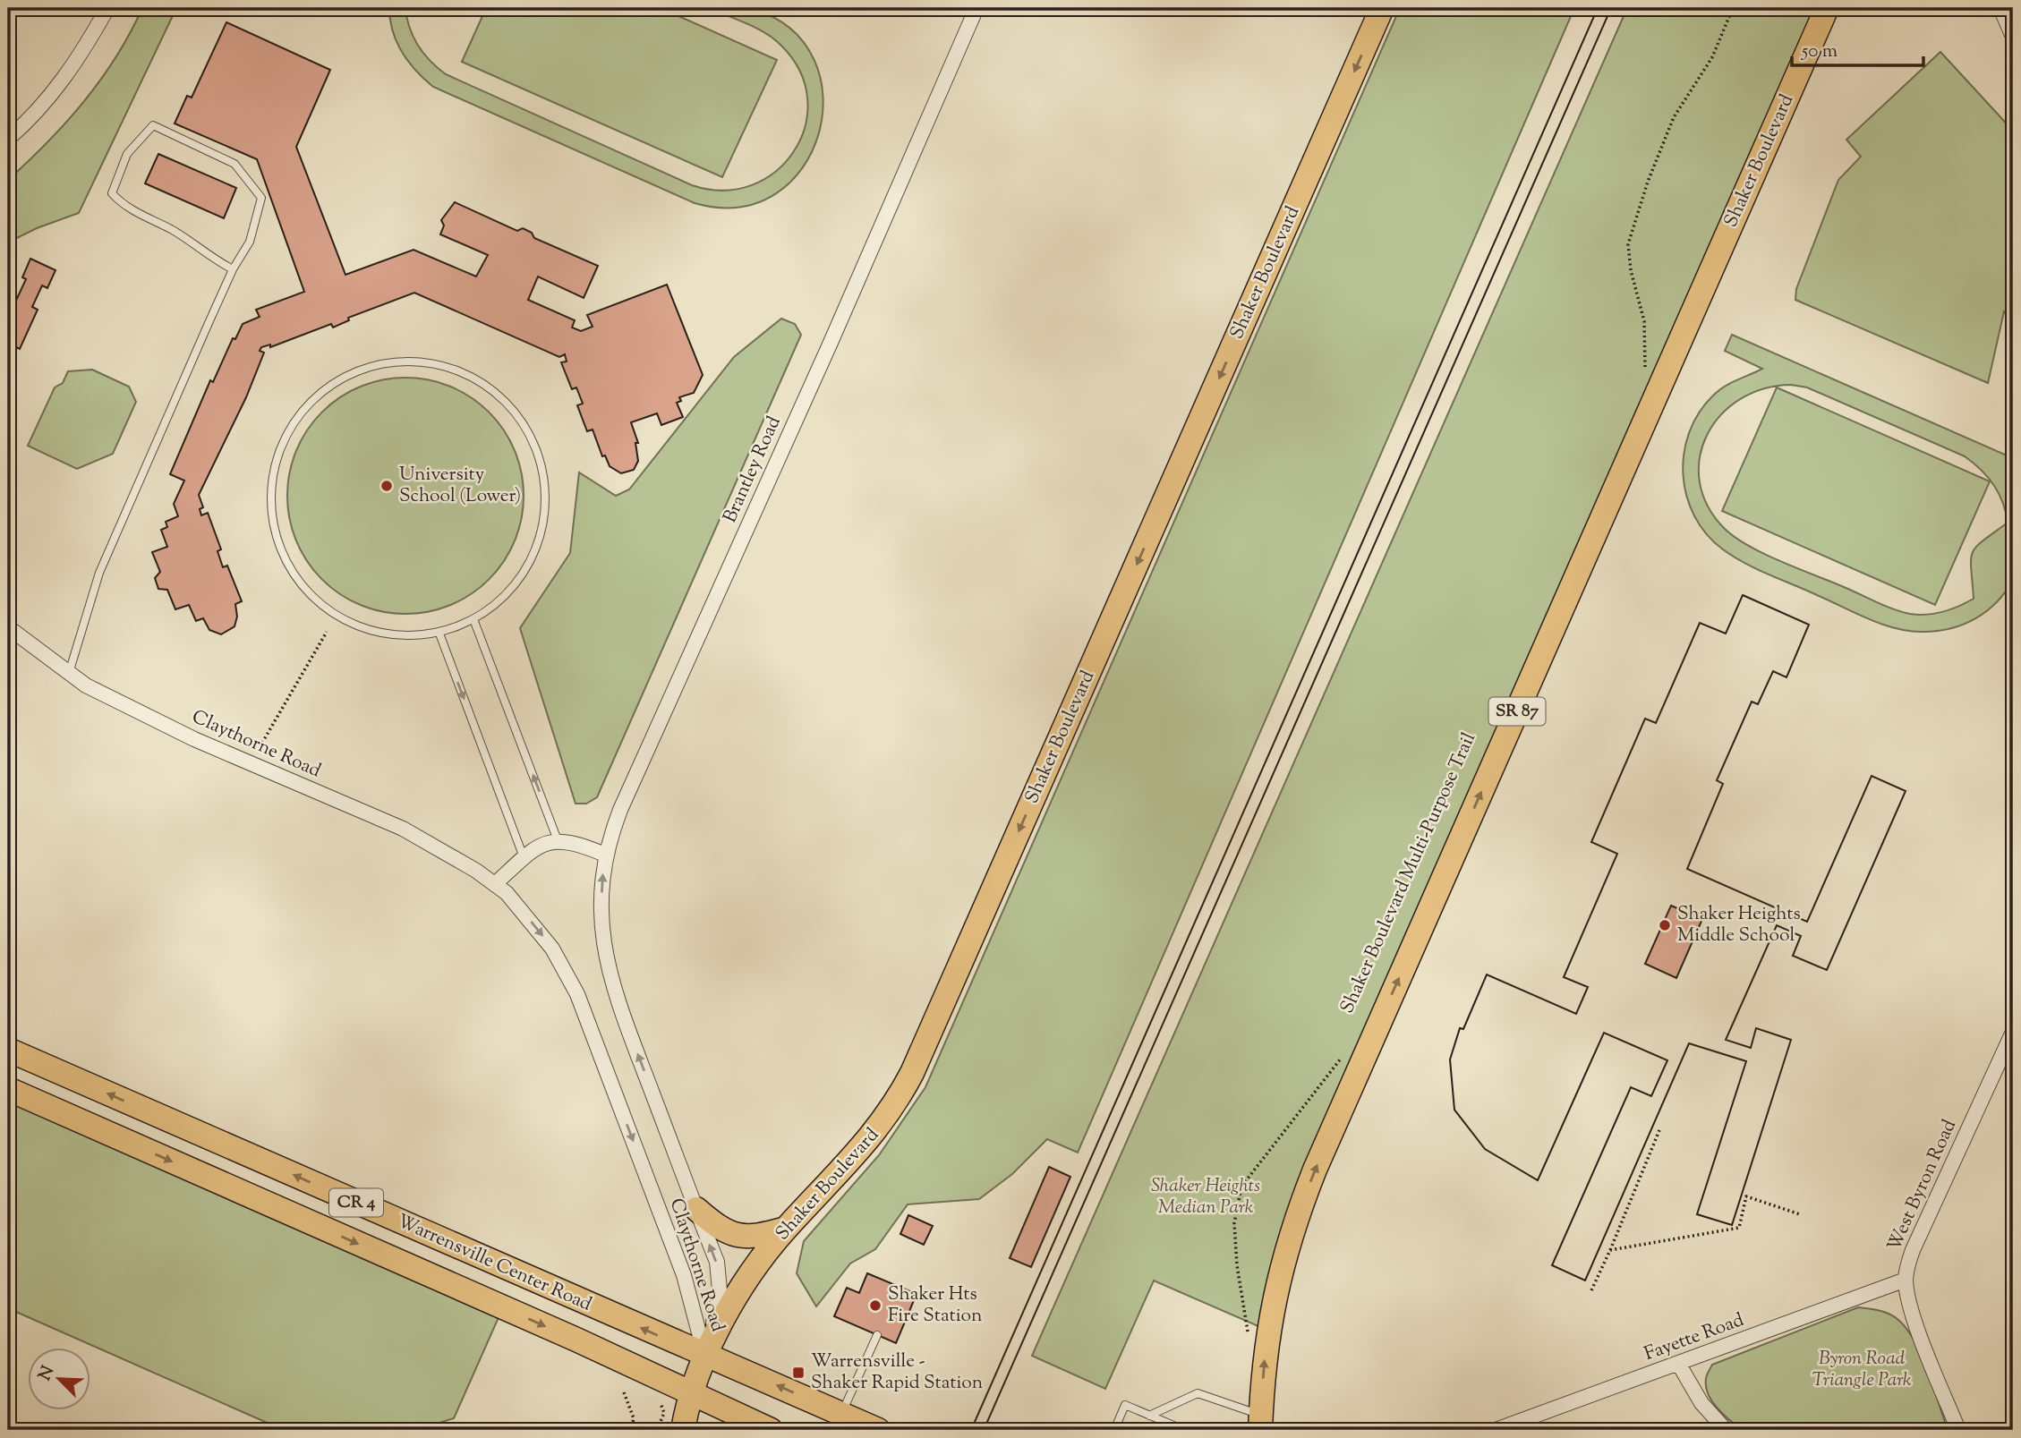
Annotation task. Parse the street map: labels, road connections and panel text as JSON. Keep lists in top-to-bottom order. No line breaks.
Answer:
{"streets":{"main road":["Shaker Boulevard","SR 87","CR 4","Warrensville Center Road"],"street":["Brantley Road","Claythorne Road","West Byron Road","Fayette Road"]},"crossings":[["Shaker Boulevard","Claythorne Road"],["Shaker Boulevard","Warrensville Center Road"],["Brantley Road","Claythorne Road"],["Claythorne Road","Warrensville Center Road"],["West Byron Road","Fayette Road"]],"parks":["Shaker Heights Median Park","Byron Road Triangle Park"],"places":{"other":["University School (Lower)","Shaker Heights Middle School","Shaker Hts Fire Station"],"transit":["Warrensville - Shaker Rapid Station"]},"scale_bar":"50 m","north":"top left"}
